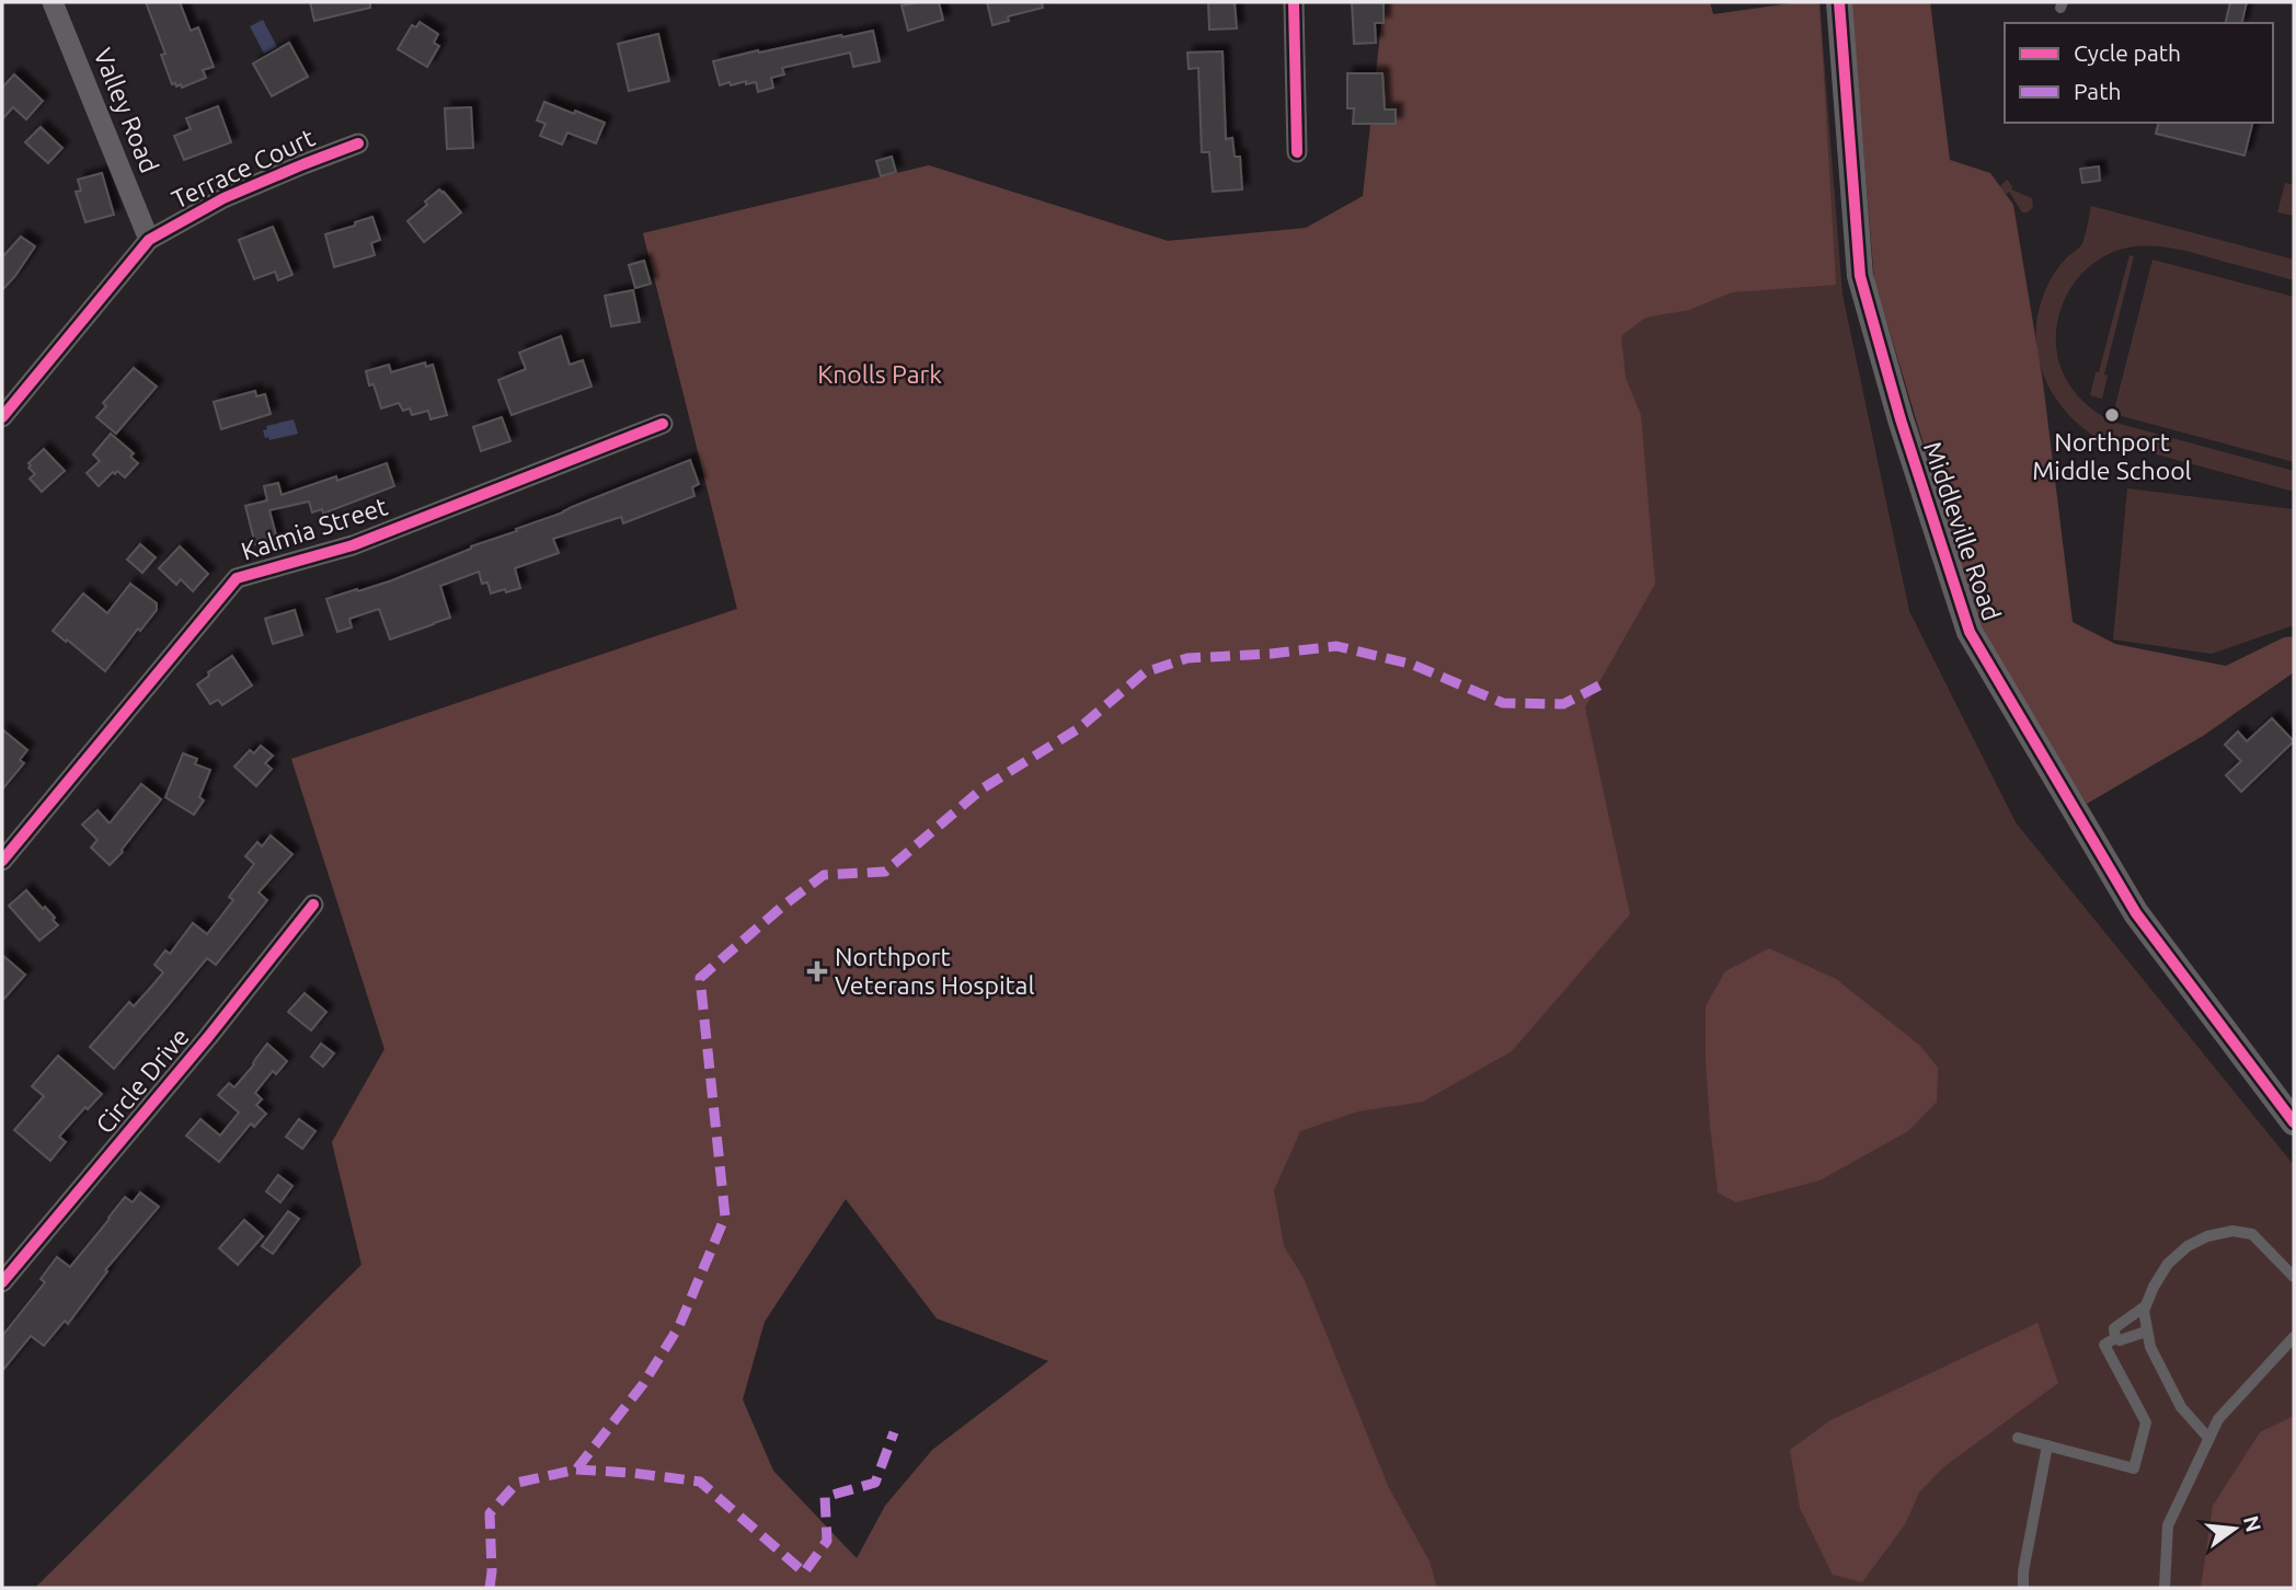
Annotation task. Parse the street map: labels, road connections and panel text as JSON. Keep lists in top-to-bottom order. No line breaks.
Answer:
{"streets":{"street":["Valley Road","Terrace Court","Kalmia Street","Middleville Road","Circle Drive"]},"crossings":[["Valley Road","Terrace Court"]],"parks":["Knolls Park"],"places":{"other":["Northport Middle School"],"health":["Northport Veterans Hospital"]},"legend":["Cycle path","Path"],"north":"right"}
